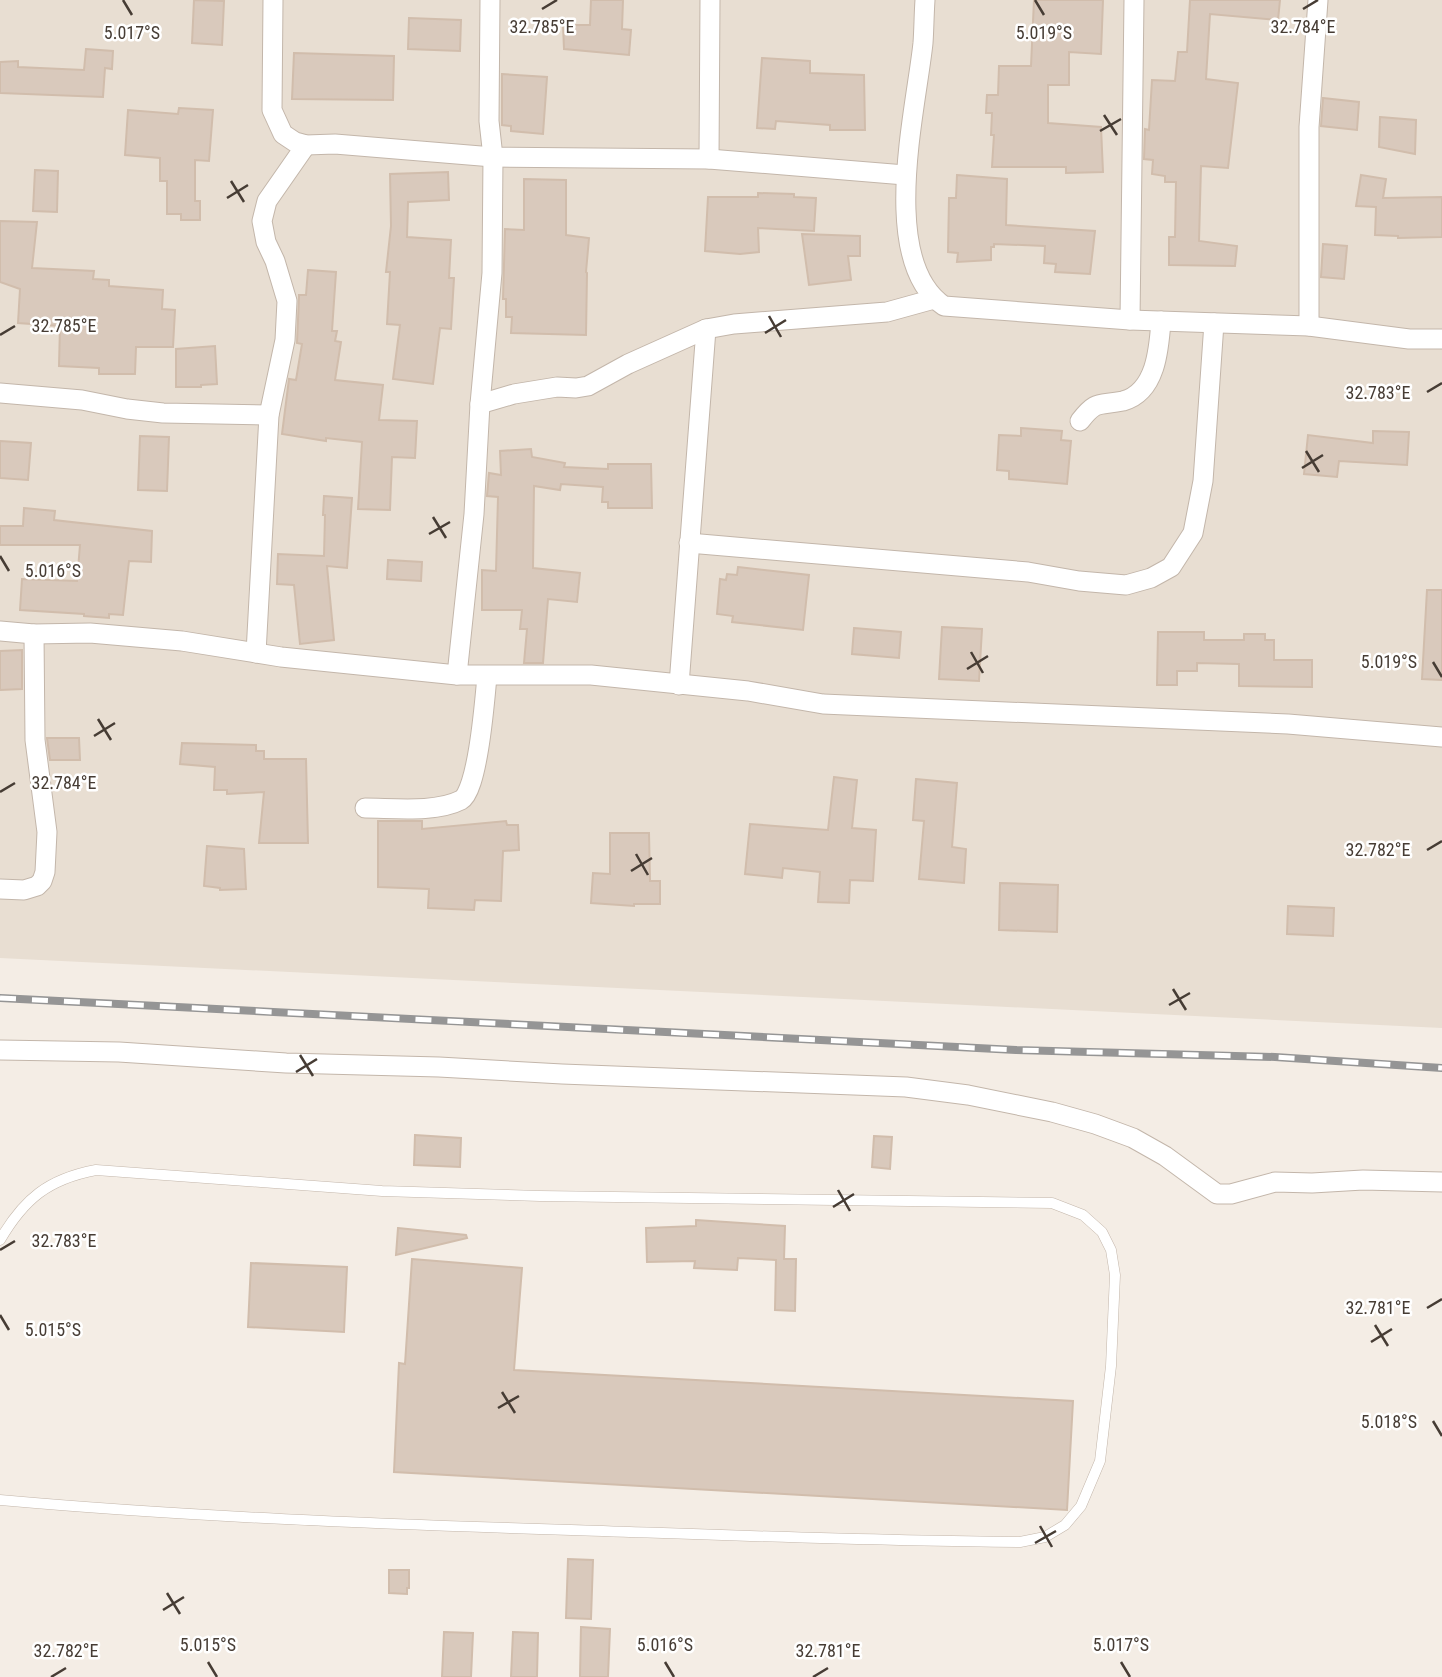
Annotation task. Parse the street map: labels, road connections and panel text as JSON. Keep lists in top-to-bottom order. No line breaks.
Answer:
{"coordinates":["32.785°E","32.784°E","5.017°S","5.019°S","32.783°E","5.016°S","32.782°E","32.781°E","5.015°S","5.018°S"]}
